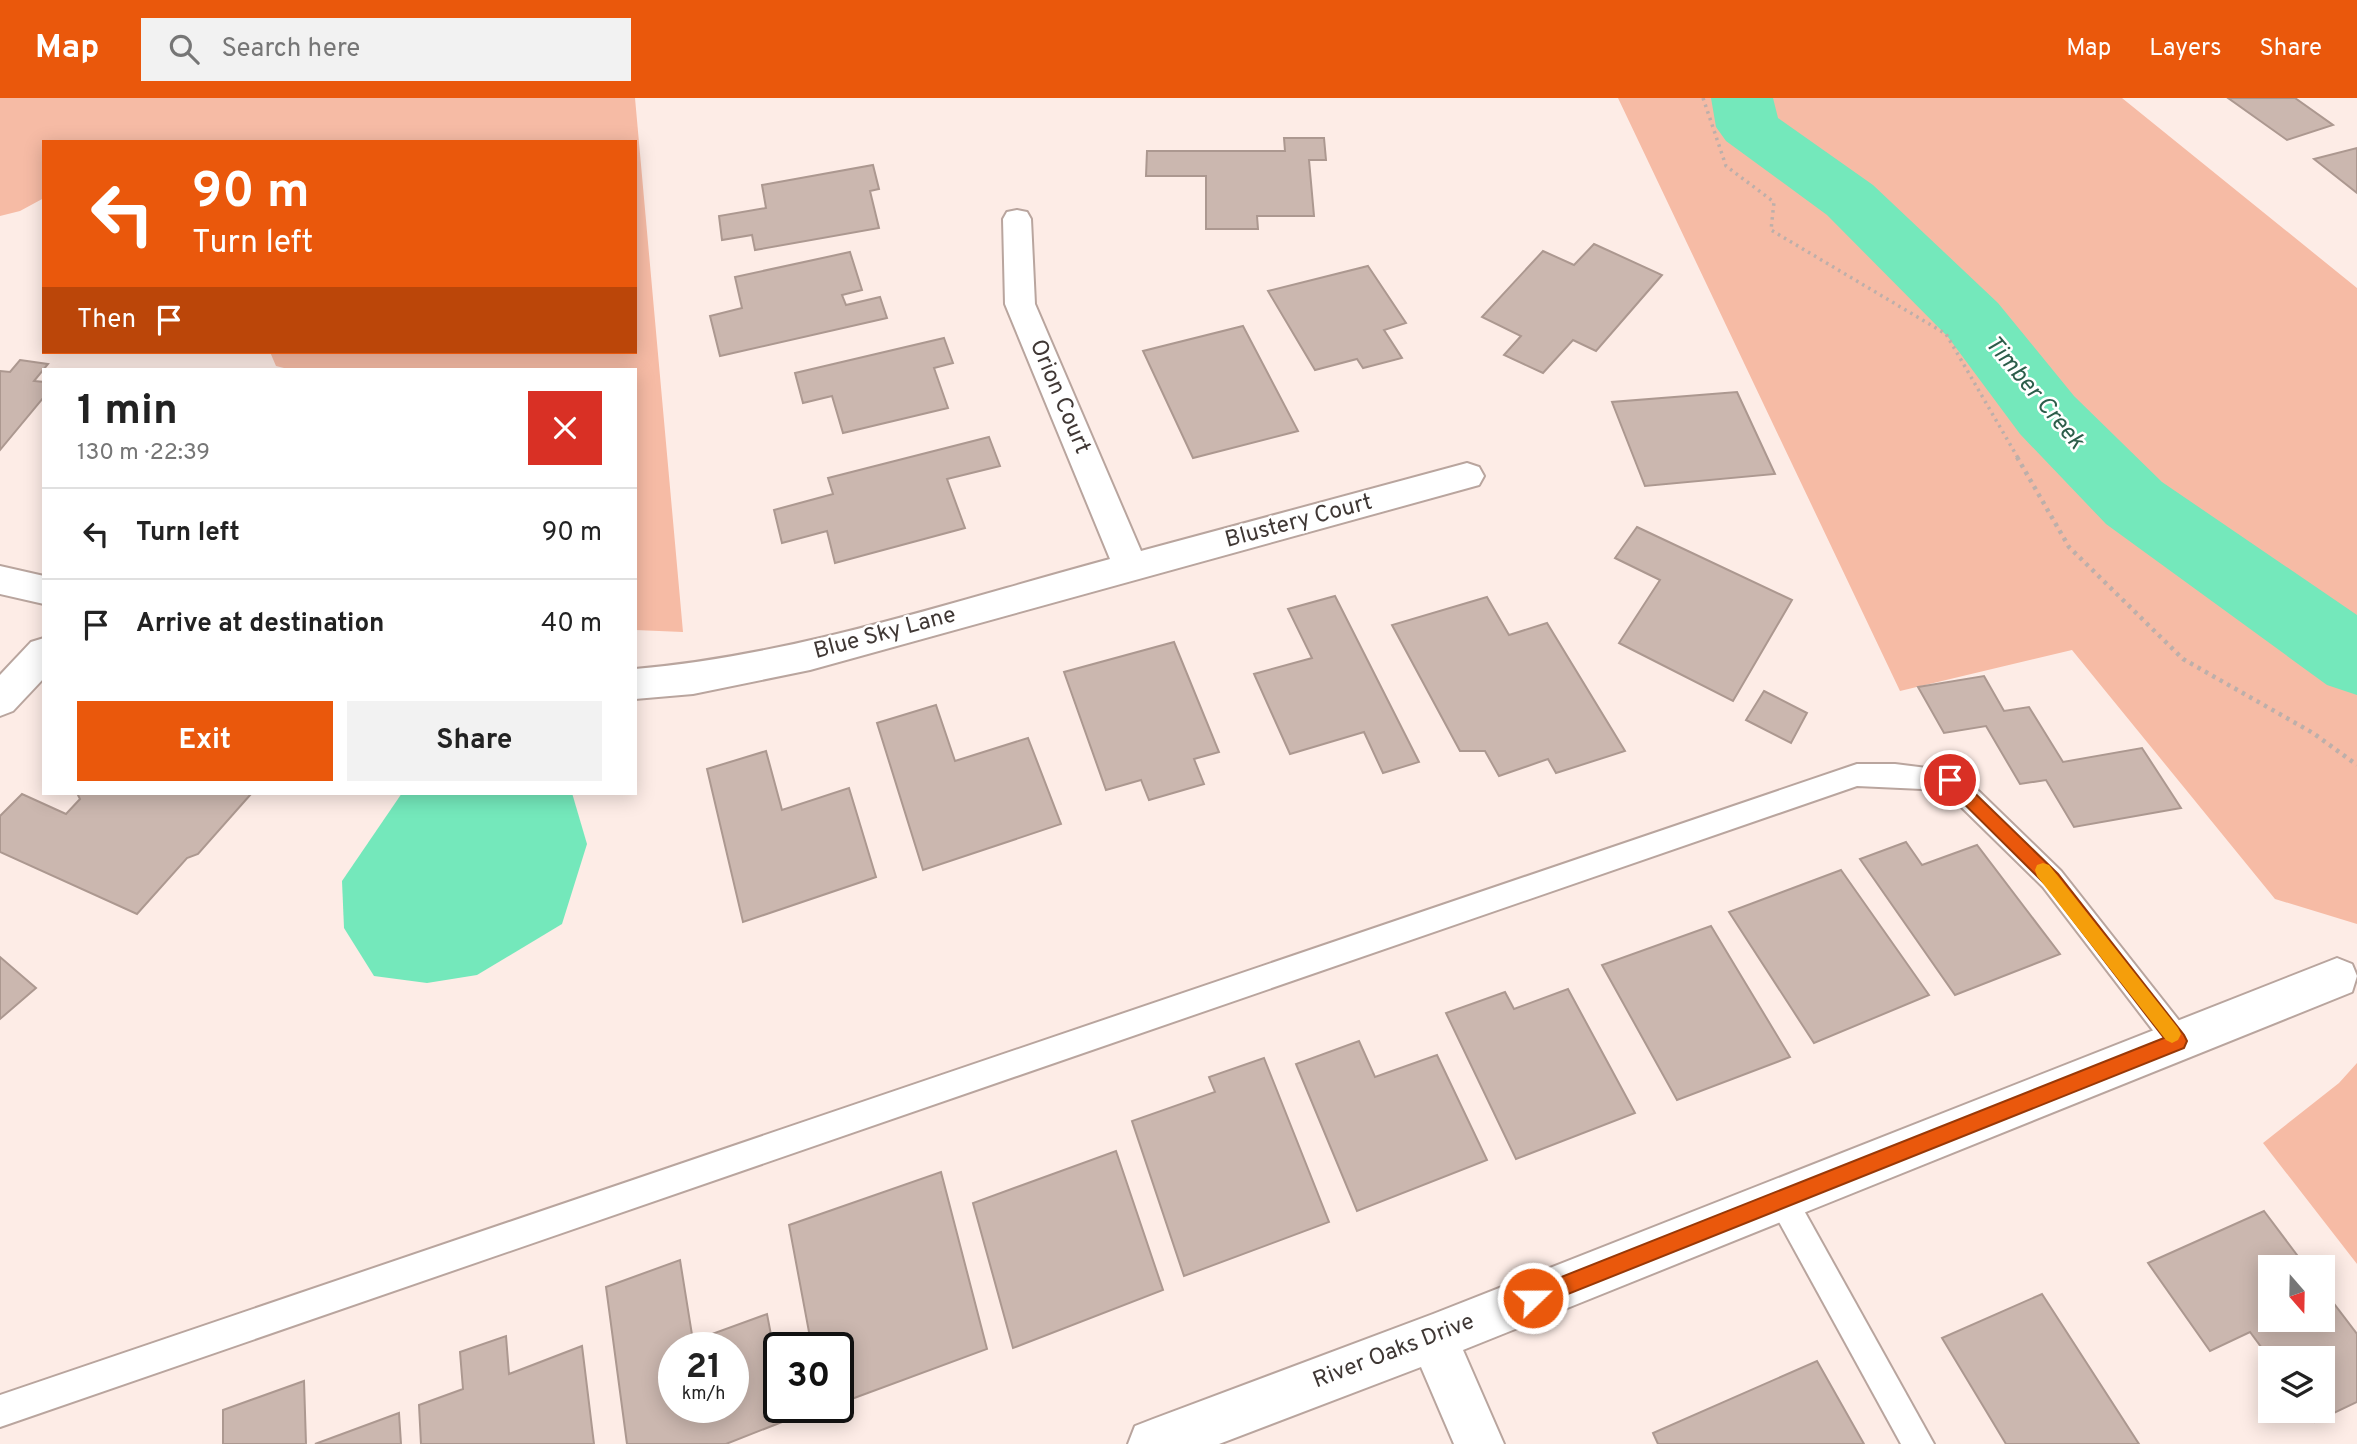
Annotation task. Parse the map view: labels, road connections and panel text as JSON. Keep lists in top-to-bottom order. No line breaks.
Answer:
{"streets":{"street":["Orion Court","Blustery Court","Blue Sky Lane","River Oaks Drive"]},"crossings":[["Orion Court","Blustery Court"],["Orion Court","Blue Sky Lane"],["Blustery Court","Blue Sky Lane"]],"water":["Timber Creek"],"north":"bottom","page":{"header":"Map","search":"Search here","nav":["Map","Layers","Share"],"turn":["90 m","Turn left"],"then":"Then","heading":["1 min","130 m · 22:39"],"list":[{"name":"Turn left","value":"90 m"},{"name":"Arrive at destination","value":"40 m"}],"buttons":["Exit","Share"],"speed":"21 km/h","limit":"30"}}
